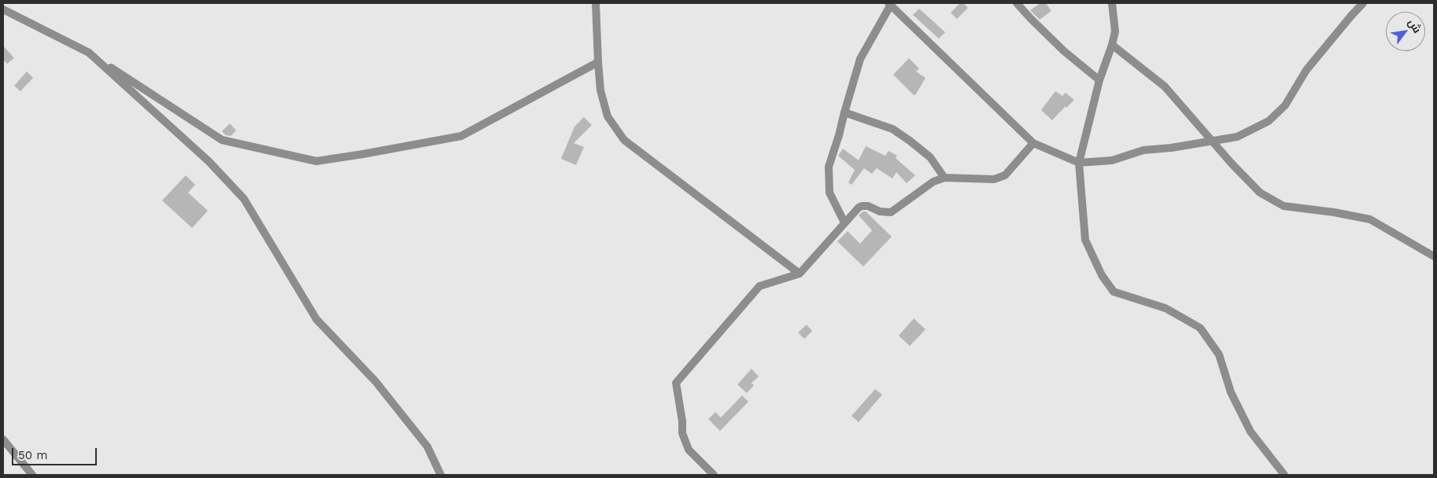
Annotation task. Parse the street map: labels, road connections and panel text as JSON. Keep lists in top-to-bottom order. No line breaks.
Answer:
{"scale_bar":"50 m","north":"top right"}
